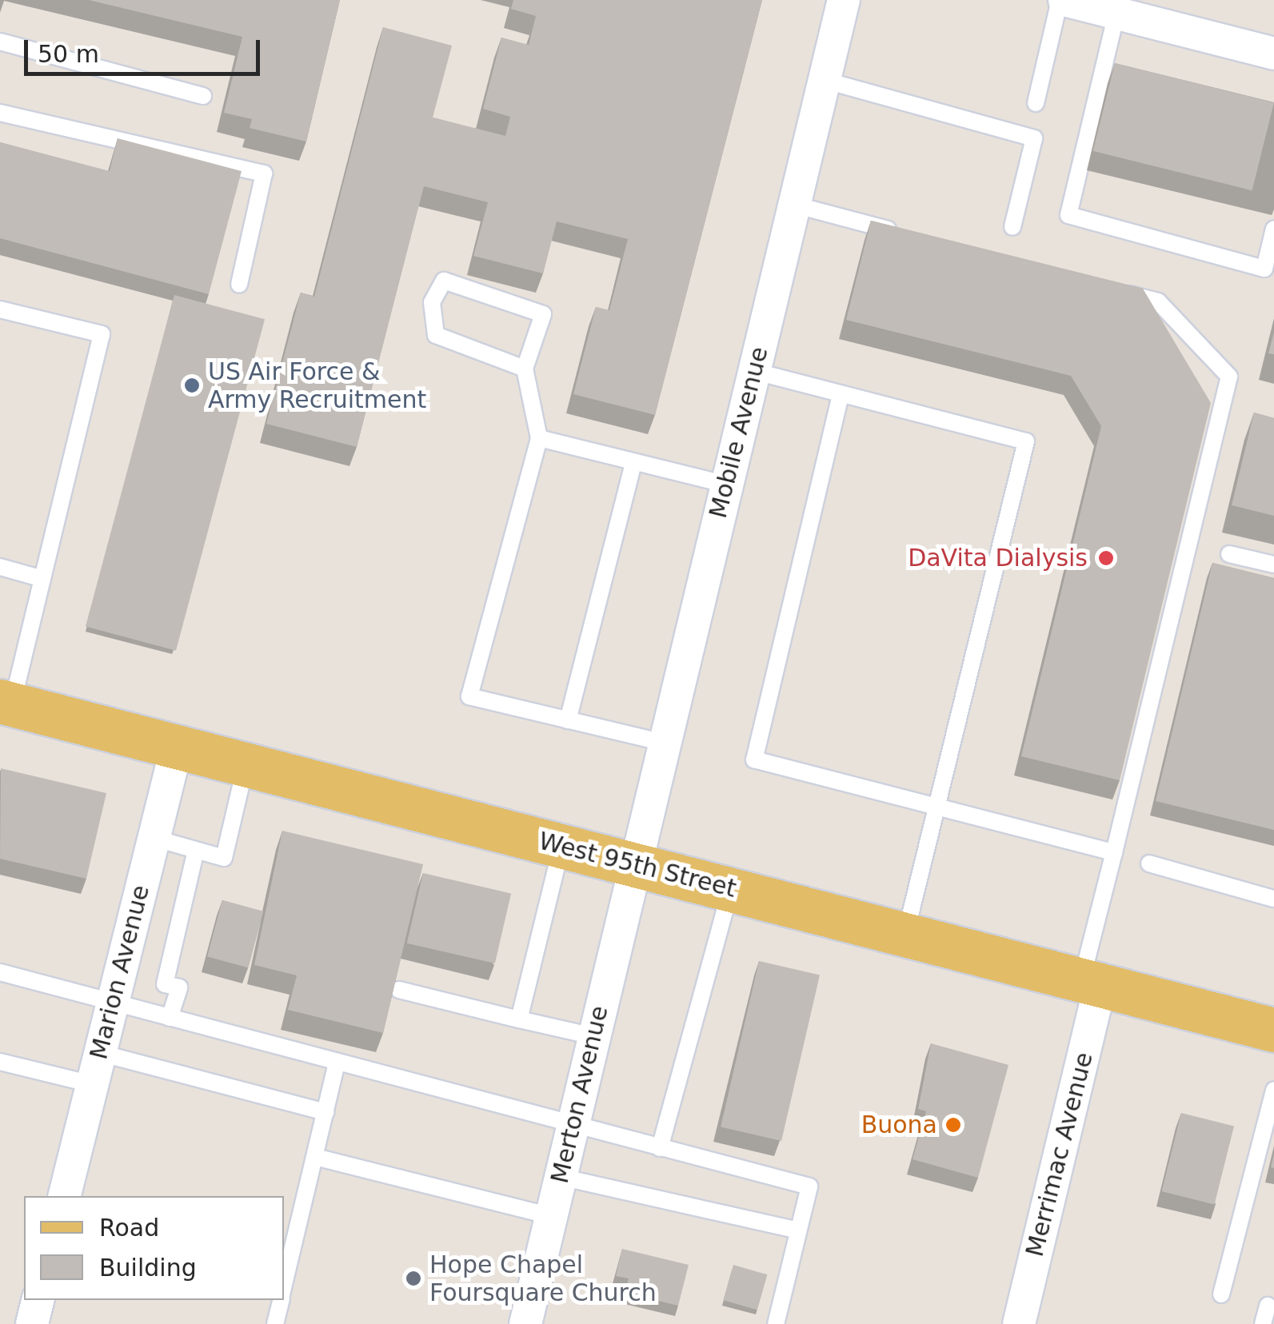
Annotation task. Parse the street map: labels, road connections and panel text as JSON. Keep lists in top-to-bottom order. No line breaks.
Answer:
{"streets":{"main road":["West 95th Street"],"street":["Mobile Avenue","Marion Avenue","Merton Avenue","Merrimac Avenue"]},"crossings":[["Mobile Avenue","West 95th Street"],["Mobile Avenue","Merton Avenue"],["West 95th Street","Marion Avenue"],["West 95th Street","Merton Avenue"],["West 95th Street","Merrimac Avenue"]],"places":["US Air Force & Army Recruitment","DaVita Dialysis","Buona","Hope Chapel Foursquare Church"],"legend":["Road","Building"],"scale_bar":"50 m"}
